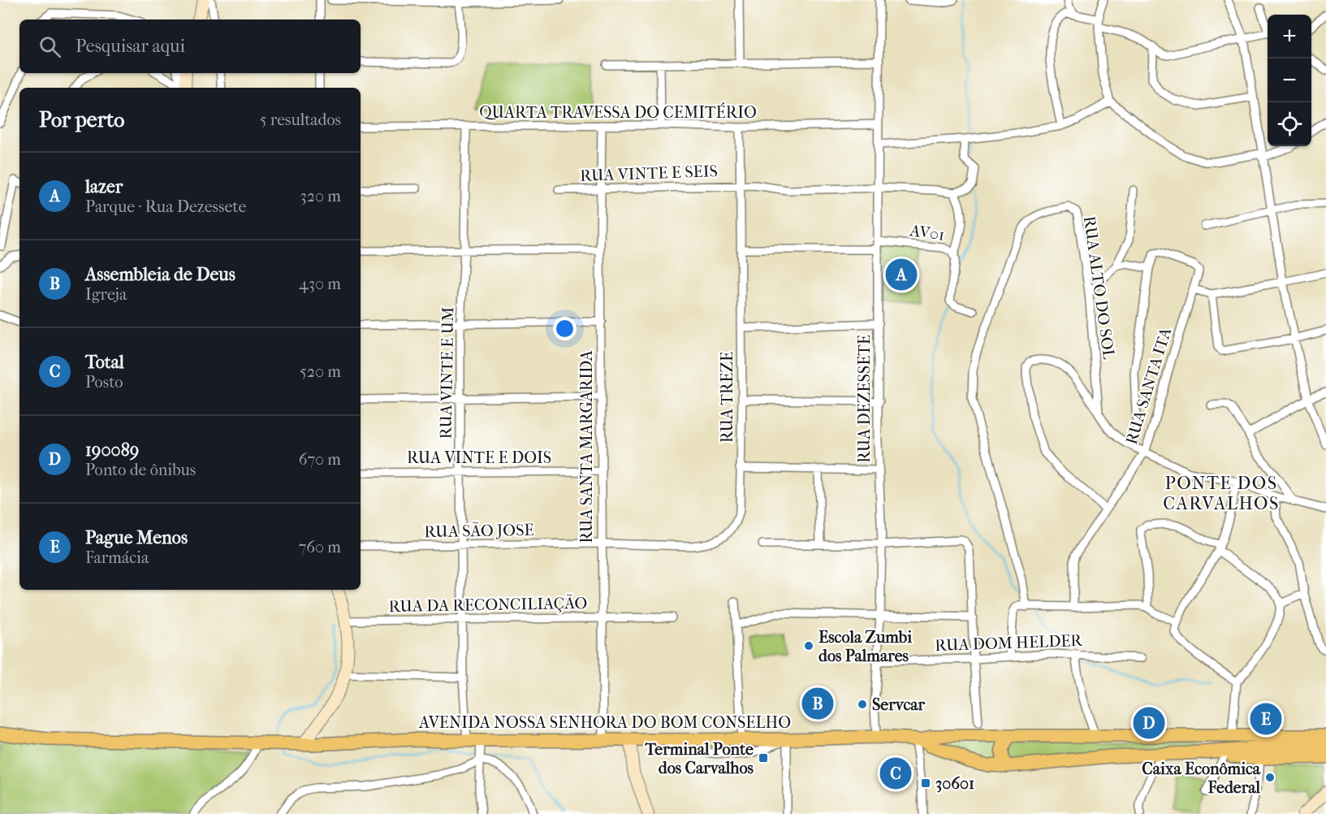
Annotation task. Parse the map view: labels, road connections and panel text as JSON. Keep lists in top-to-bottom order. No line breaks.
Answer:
{"streets":{"main road":["AVENIDA NOSSA SENHORA DO BOM CONSELHO"],"street":["QUARTA TRAVESSA DO CEMITÉRIO","RUA VINTE E SEIS","AV01","RUA ALTO DO SOL","RUA VINTE E UM","RUA SANTA ITA","RUA TREZE","RUA DEZESSETE","RUA SANTA MARGARIDA","RUA VINTE E DOIS","RUA SÃO JOSE","RUA DA RECONCILIAÇÃO","RUA DOM HELDER"]},"crossings":[["QUARTA TRAVESSA DO CEMITÉRIO","RUA VINTE E UM"],["QUARTA TRAVESSA DO CEMITÉRIO","RUA TREZE"],["QUARTA TRAVESSA DO CEMITÉRIO","RUA DEZESSETE"],["QUARTA TRAVESSA DO CEMITÉRIO","RUA SANTA MARGARIDA"],["RUA VINTE E SEIS","RUA TREZE"],["RUA VINTE E SEIS","RUA DEZESSETE"],["RUA VINTE E SEIS","RUA SANTA MARGARIDA"],["AV01","RUA TREZE"],["AV01","RUA DEZESSETE"],["RUA VINTE E UM","RUA VINTE E DOIS"],["RUA VINTE E UM","RUA SÃO JOSE"],["RUA VINTE E UM","RUA DA RECONCILIAÇÃO"],["RUA VINTE E UM","AVENIDA NOSSA SENHORA DO BOM CONSELHO"],["RUA TREZE","RUA SANTA MARGARIDA"],["RUA TREZE","RUA SÃO JOSE"],["RUA DEZESSETE","RUA DOM HELDER"],["RUA DEZESSETE","AVENIDA NOSSA SENHORA DO BOM CONSELHO"],["RUA SANTA MARGARIDA","RUA VINTE E DOIS"],["RUA SANTA MARGARIDA","RUA SÃO JOSE"],["RUA SANTA MARGARIDA","RUA DA RECONCILIAÇÃO"],["RUA SANTA MARGARIDA","AVENIDA NOSSA SENHORA DO BOM CONSELHO"]],"districts":["PONTE DOS CARVALHOS"],"places":{"other":["Escola Zumbi dos Palmares","Servcar","Caixa Econômica Federal"],"transit":["Terminal Ponte dos Carvalhos","30601"]},"page":{"map_buttons":["+","−"],"search":"Pesquisar aqui","heading":["Por perto","5 resultados"],"list":[{"mark":"A","name":"lazer","note":"Parque · Rua Dezessete","value":"320 m"},{"mark":"B","name":"Assembleia de Deus","note":"Igreja","value":"430 m"},{"mark":"C","name":"Total","note":"Posto","value":"520 m"},{"mark":"D","name":"190089","note":"Ponto de ônibus","value":"670 m"},{"mark":"E","name":"Pague Menos","note":"Farmácia","value":"760 m"}],"pins":["A","B","E","D","C"]}}
